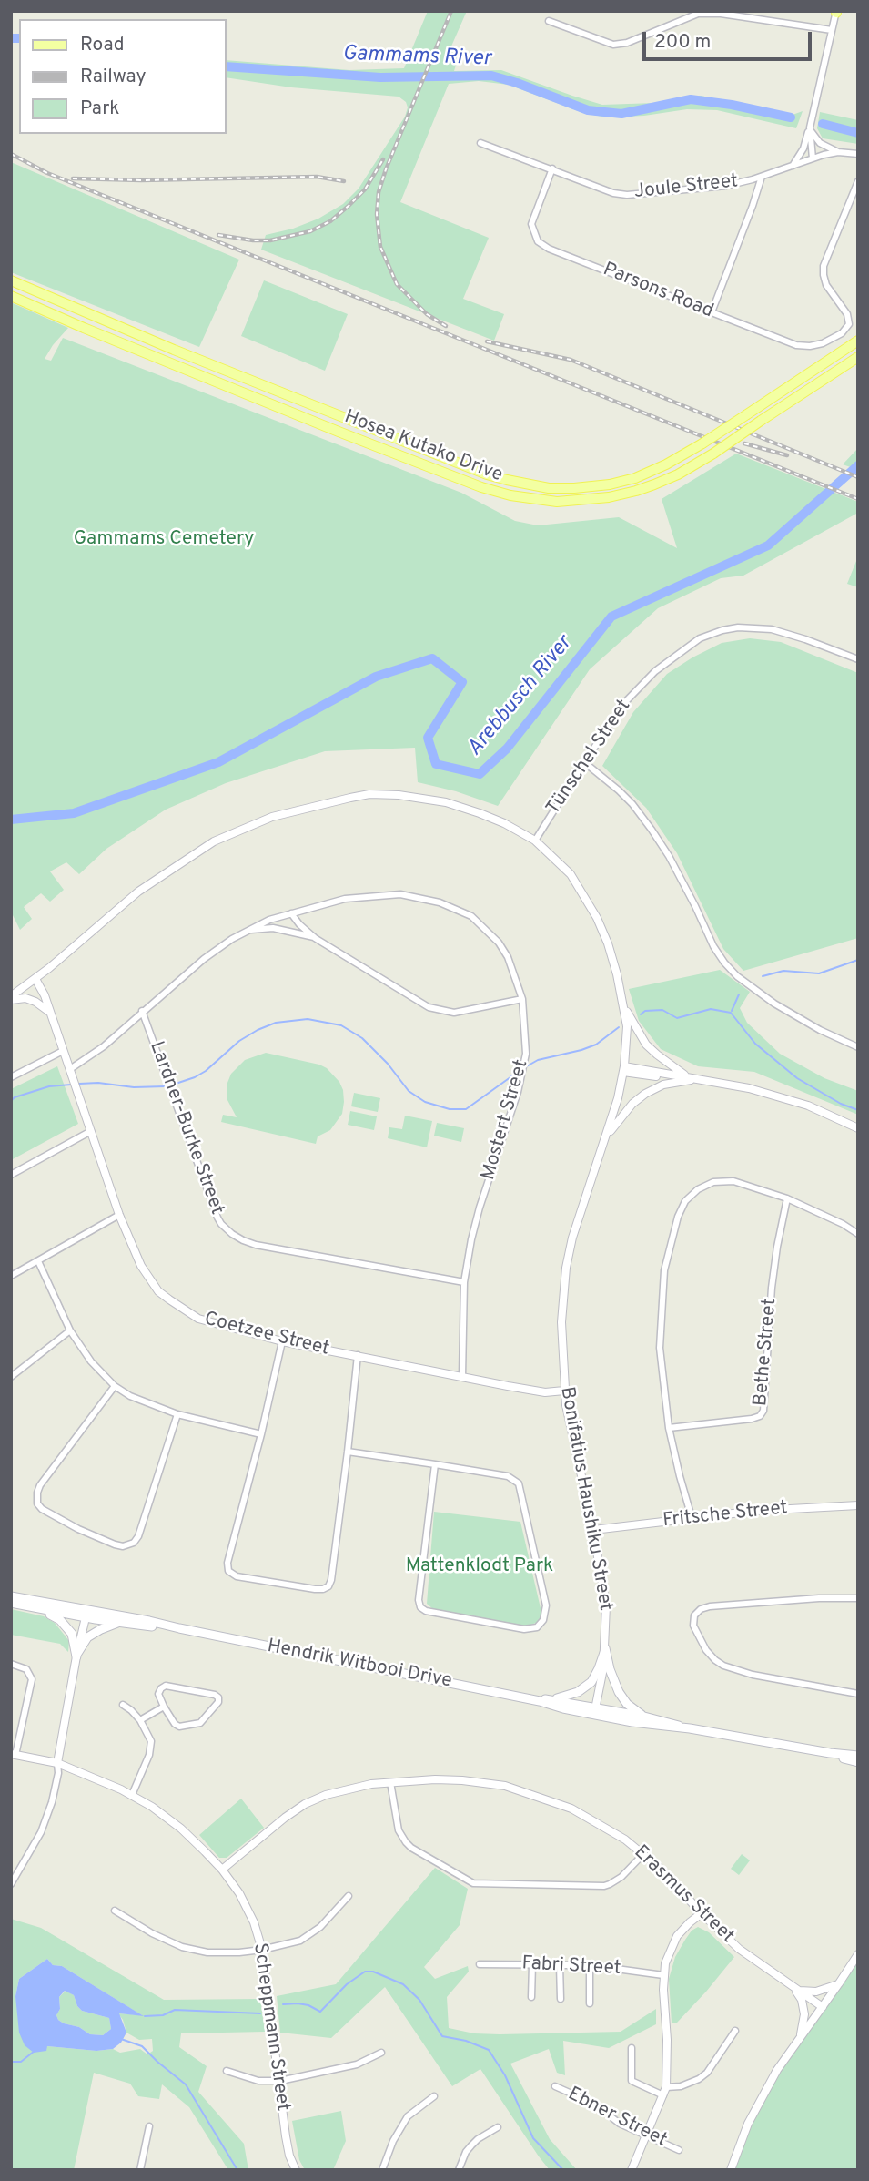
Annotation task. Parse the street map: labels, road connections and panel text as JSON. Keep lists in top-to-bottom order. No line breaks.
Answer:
{"streets":{"main road":["Hosea Kutako Drive","Hendrik Witbooi Drive"],"street":["Joule Street","Parsons Road","Tünschel Street","Mostert Street","Lardner-Burke Street","Coetzee Street","Bethe Street","Bonifatius Haushiku Street","Fritsche Street","Erasmus Street","Fabri Street","Scheppmann Street","Ebner Street"]},"crossings":[["Joule Street","Parsons Road"],["Tünschel Street","Bonifatius Haushiku Street"],["Mostert Street","Lardner-Burke Street"],["Mostert Street","Coetzee Street"],["Coetzee Street","Bonifatius Haushiku Street"],["Bonifatius Haushiku Street","Fritsche Street"],["Bonifatius Haushiku Street","Hendrik Witbooi Drive"],["Erasmus Street","Scheppmann Street"]],"water":["Gammams River","Arebbusch River"],"parks":["Gammams Cemetery","Mattenklodt Park"],"legend":["Road","Railway","Park"],"scale_bar":"200 m"}
